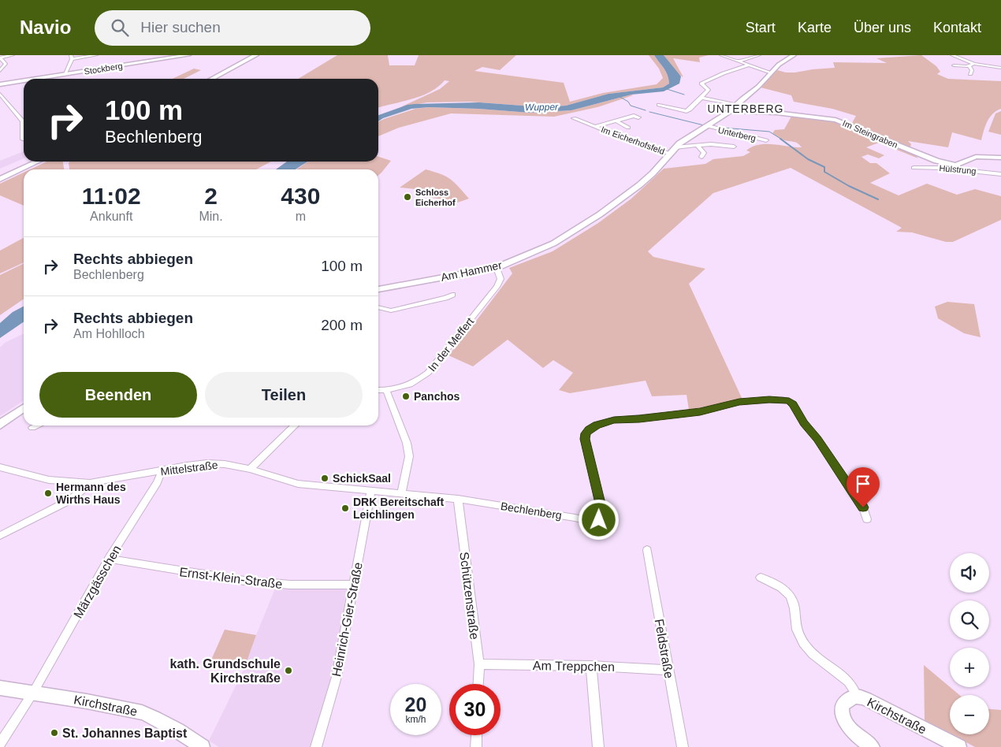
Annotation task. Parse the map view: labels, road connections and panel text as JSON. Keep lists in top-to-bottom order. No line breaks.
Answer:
{"streets":{"main road":["Stockberg","Unterberg","Im Steingraben","Am Hammer","Kirchstraße"],"street":["Im Eicherhofsfeld","Hülstrung","In der Meffert","Mittelstraße","Bechlenberg","Ernst-Klein-Straße","Märzgässchen","Schützenstraße","Heinrich-Gier-Straße","Feldstraße","Am Treppchen"]},"crossings":[["Unterberg","Im Steingraben"],["Unterberg","Im Eicherhofsfeld"],["Unterberg","Am Hammer"],["Im Eicherhofsfeld","Am Hammer"],["Am Hammer","In der Meffert"],["Mittelstraße","Bechlenberg"],["Mittelstraße","Märzgässchen"],["Mittelstraße","Heinrich-Gier-Straße"],["Bechlenberg","Schützenstraße"],["Ernst-Klein-Straße","Märzgässchen"],["Ernst-Klein-Straße","Heinrich-Gier-Straße"],["Märzgässchen","Kirchstraße"],["Schützenstraße","Am Treppchen"],["Feldstraße","Am Treppchen"]],"districts":["UNTERBERG"],"water":["Wupper"],"places":["Schloss Eicherhof","Panchos","SchickSaal","Hermann des Wirths Haus","DRK Bereitschaft Leichlingen","kath. Grundschule Kirchstraße","St. Johannes Baptist"],"page":{"header":"Navio","search":"Hier suchen","nav":["Start","Karte","Über uns","Kontakt"],"turn":["100 m","Bechlenberg"],"eta":["11:02","Ankunft","2","Min.","430","m"],"list":[{"name":"Rechts abbiegen","note":"Bechlenberg","value":"100 m"},{"name":"Rechts abbiegen","note":"Am Hohlloch","value":"200 m"}],"buttons":["Beenden","Teilen"],"map_buttons":["+","−"],"speed":"20 km/h","limit":"30"}}
